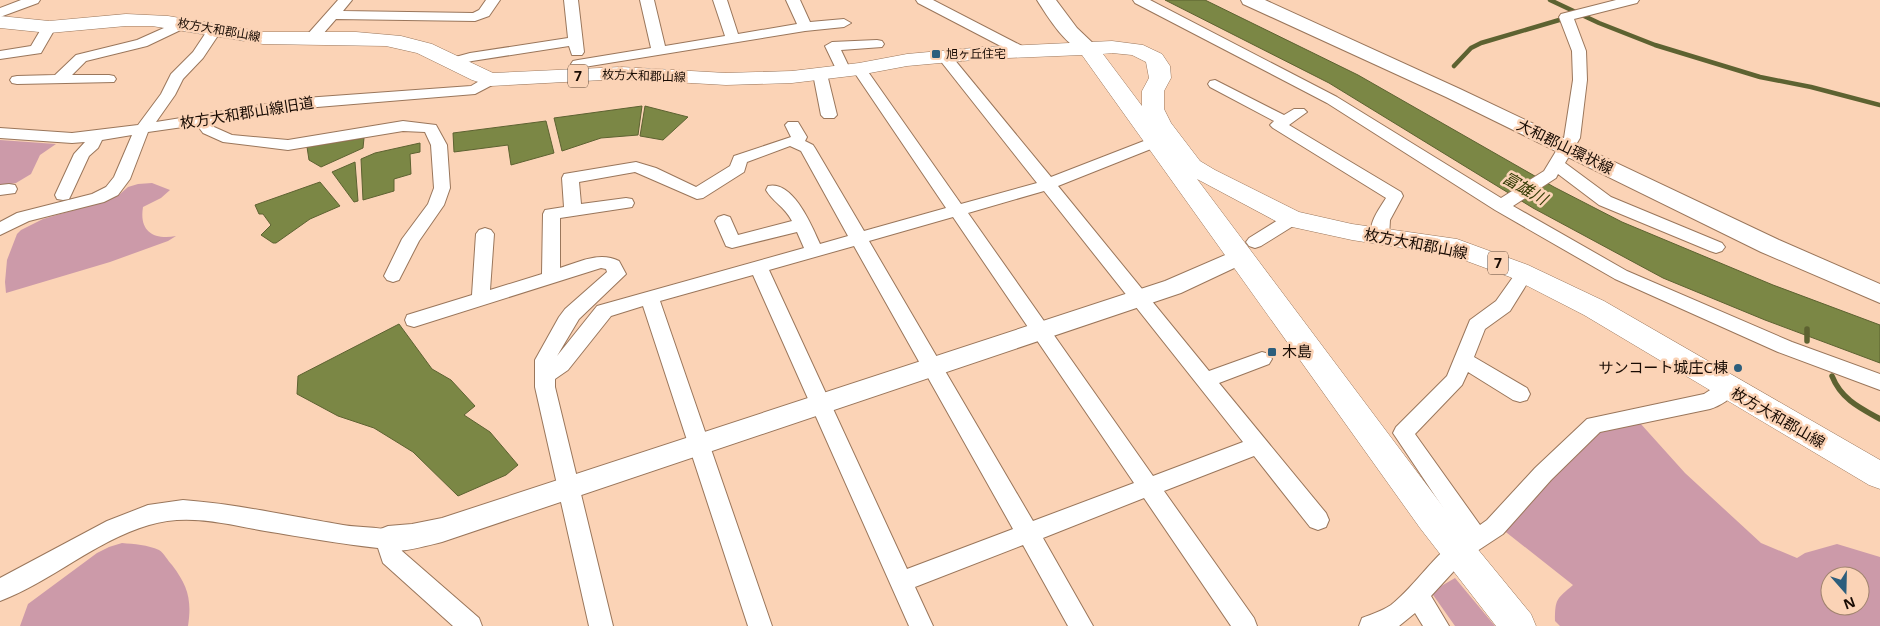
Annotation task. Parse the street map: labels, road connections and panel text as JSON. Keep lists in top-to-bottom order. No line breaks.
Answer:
{"streets":{"main road":["枚方大和郡山線","7","大和郡山環状線"],"street":["枚方大和郡山線旧道"]},"crossings":[["枚方大和郡山線","枚方大和郡山線旧道"]],"water":["富雄川"],"places":{"transit":["旭ヶ丘住宅","木島"],"other":["サンコート城庄C棟"]},"north":"bottom"}
